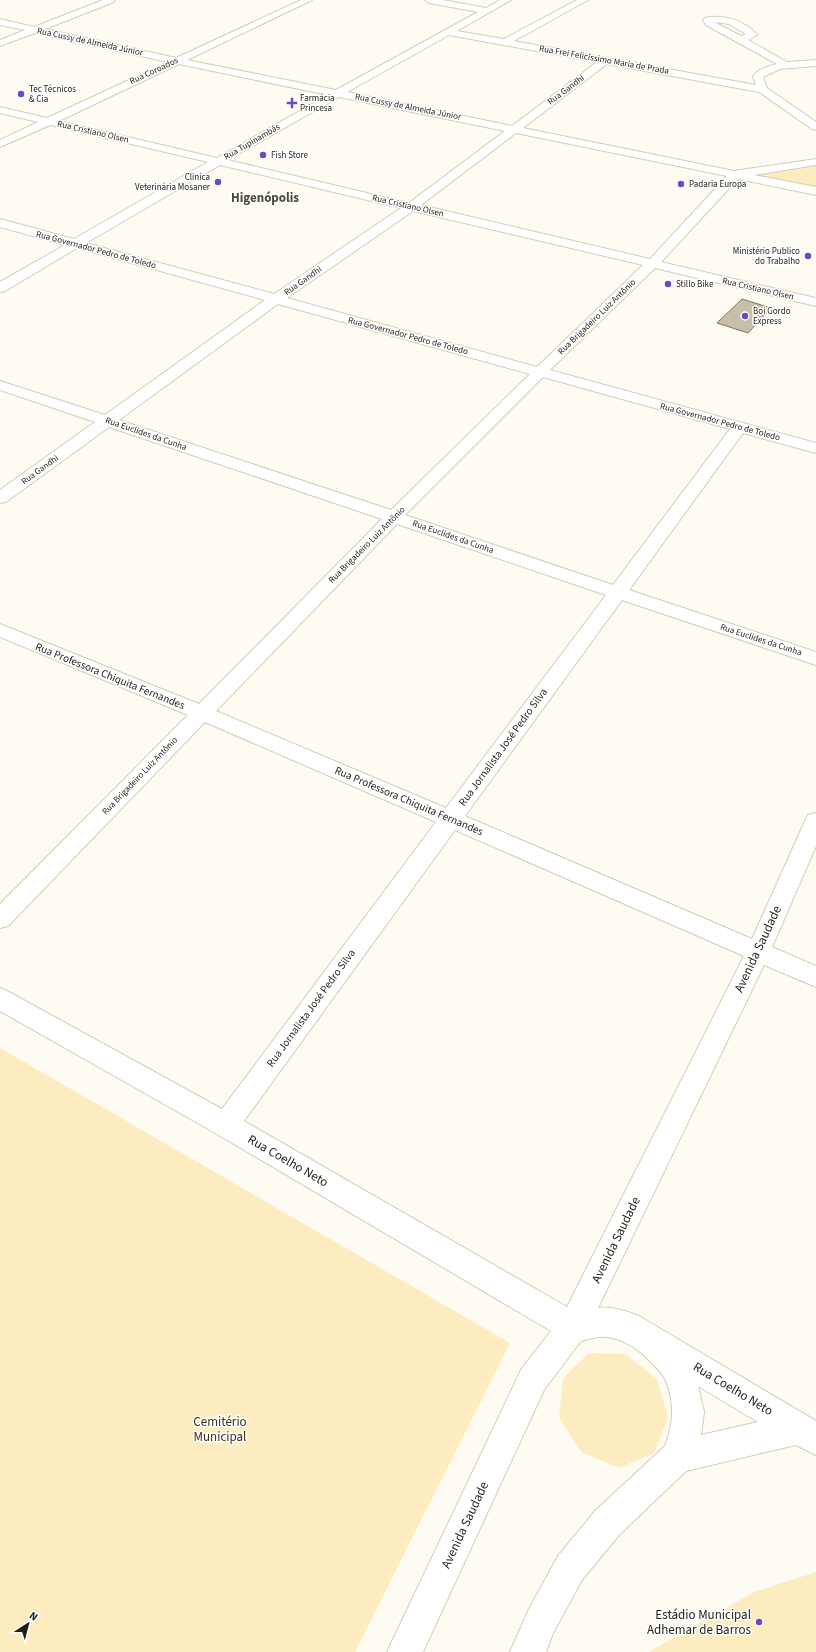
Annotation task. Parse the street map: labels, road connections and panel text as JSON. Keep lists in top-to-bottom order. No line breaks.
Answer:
{"streets":{"street":["Rua Cussy de Almeida Júnior","Rua Frei Felicíssimo Maria de Prada","Rua Coroados","Rua Gandhi","Rua Cristiano Olsen","Rua Tupinambás","Rua Governador Pedro de Toledo","Rua Brigadeiro Luiz Antônio","Rua Euclides da Cunha","Rua Professora Chiquita Fernandes","Rua Jornalista José Pedro Silva","Avenida Saudade","Rua Coelho Neto"]},"crossings":[["Rua Cussy de Almeida Júnior","Rua Coroados"],["Rua Cussy de Almeida Júnior","Rua Gandhi"],["Rua Cussy de Almeida Júnior","Rua Tupinambás"],["Rua Cussy de Almeida Júnior","Rua Brigadeiro Luiz Antônio"],["Rua Frei Felicíssimo Maria de Prada","Rua Gandhi"],["Rua Frei Felicíssimo Maria de Prada","Rua Tupinambás"],["Rua Coroados","Rua Cristiano Olsen"],["Rua Gandhi","Rua Cristiano Olsen"],["Rua Gandhi","Rua Governador Pedro de Toledo"],["Rua Gandhi","Rua Euclides da Cunha"],["Rua Cristiano Olsen","Rua Tupinambás"],["Rua Cristiano Olsen","Rua Brigadeiro Luiz Antônio"],["Rua Tupinambás","Rua Governador Pedro de Toledo"],["Rua Governador Pedro de Toledo","Rua Brigadeiro Luiz Antônio"],["Rua Governador Pedro de Toledo","Rua Jornalista José Pedro Silva"],["Rua Brigadeiro Luiz Antônio","Rua Euclides da Cunha"],["Rua Brigadeiro Luiz Antônio","Rua Professora Chiquita Fernandes"],["Rua Euclides da Cunha","Rua Jornalista José Pedro Silva"],["Rua Professora Chiquita Fernandes","Rua Jornalista José Pedro Silva"],["Rua Professora Chiquita Fernandes","Avenida Saudade"],["Rua Jornalista José Pedro Silva","Rua Coelho Neto"],["Avenida Saudade","Rua Coelho Neto"]],"districts":["Higenópolis"],"parks":["Cemitério Municipal"],"places":{"other":["Tec Técnicos & Cia","Fish Store","Clinica Veterinária Mosaner","Padaria Europa","Ministério Publico do Trabalho","Stillo Bike","Boi Gordo Express","Estádio Municipal Adhemar de Barros"],"health":["Farmácia Princesa"]},"north":"top right"}
